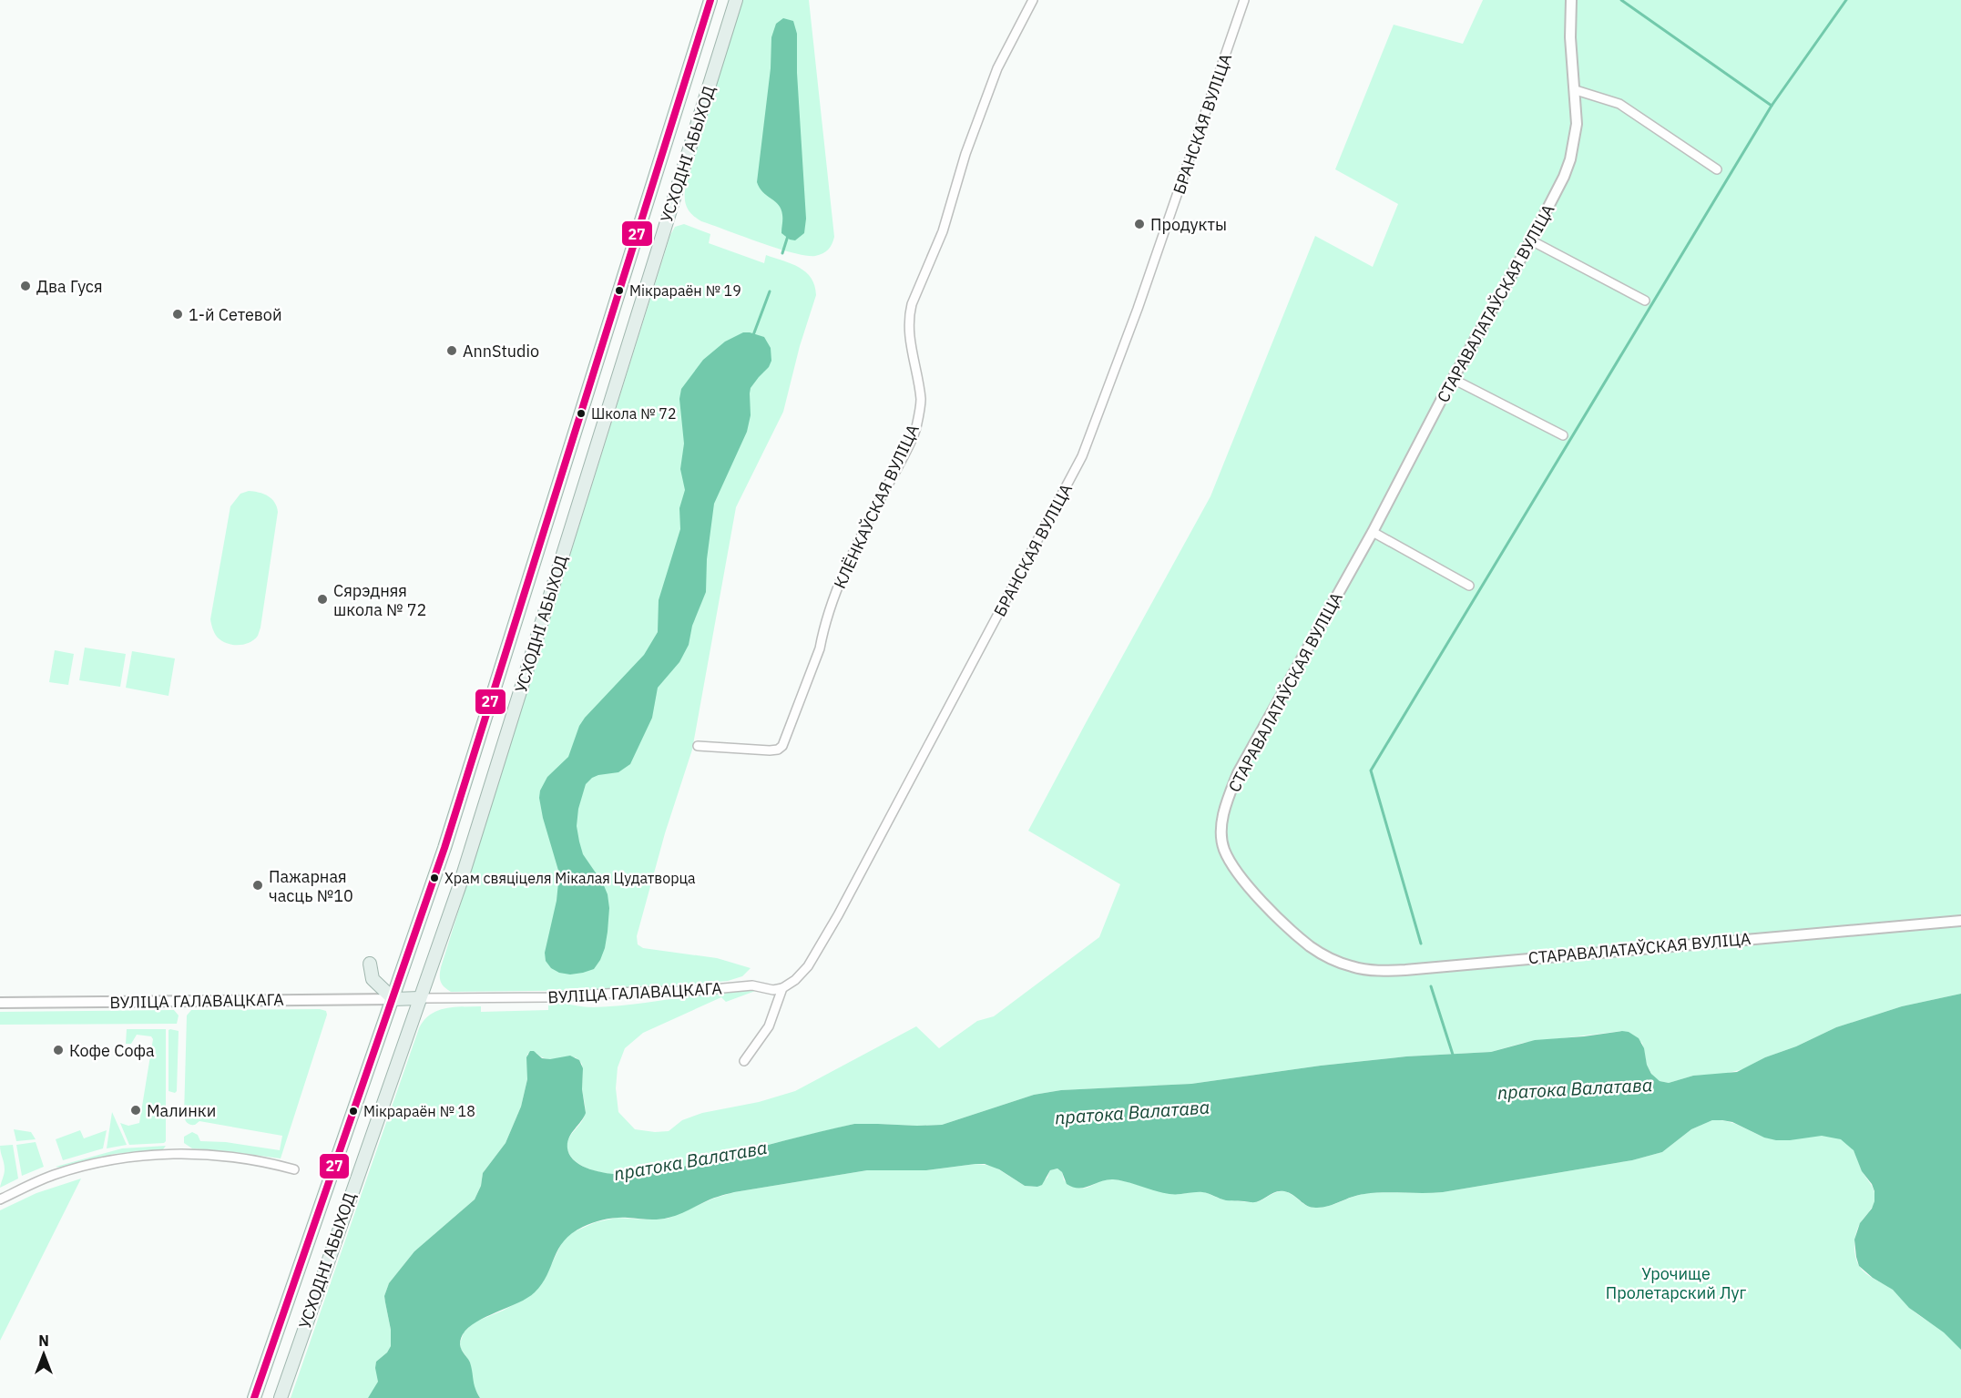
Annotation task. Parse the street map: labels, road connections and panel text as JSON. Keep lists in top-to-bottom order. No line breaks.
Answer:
{"streets":{"main road":["УСХОДНІ АБЫХОД"],"street":["БРАНСКАЯ ВУЛІЦА","СТАРАВАЛАТАЎСКАЯ ВУЛІЦА","КЛЁНКАЎСКАЯ ВУЛІЦА","ВУЛІЦА ГАЛАВАЦКАГА"]},"crossings":[["БРАНСКАЯ ВУЛІЦА","ВУЛІЦА ГАЛАВАЦКАГА"],["УСХОДНІ АБЫХОД","ВУЛІЦА ГАЛАВАЦКАГА"]],"water":["пратока Валатава"],"parks":["Урочище Пролетарский Луг"],"places":["Продукты","Два Гуся","Мікрараён № 19","1-й Сетевой","AnnStudio","Школа № 72","Сярэдняя школа № 72","Храм свяціцеля Мікалая Цудатворца","Пажарная часць №10","Кофе Софа","Малинки","Мікрараён № 18"],"lines":["transit line 27"],"north":"top"}
